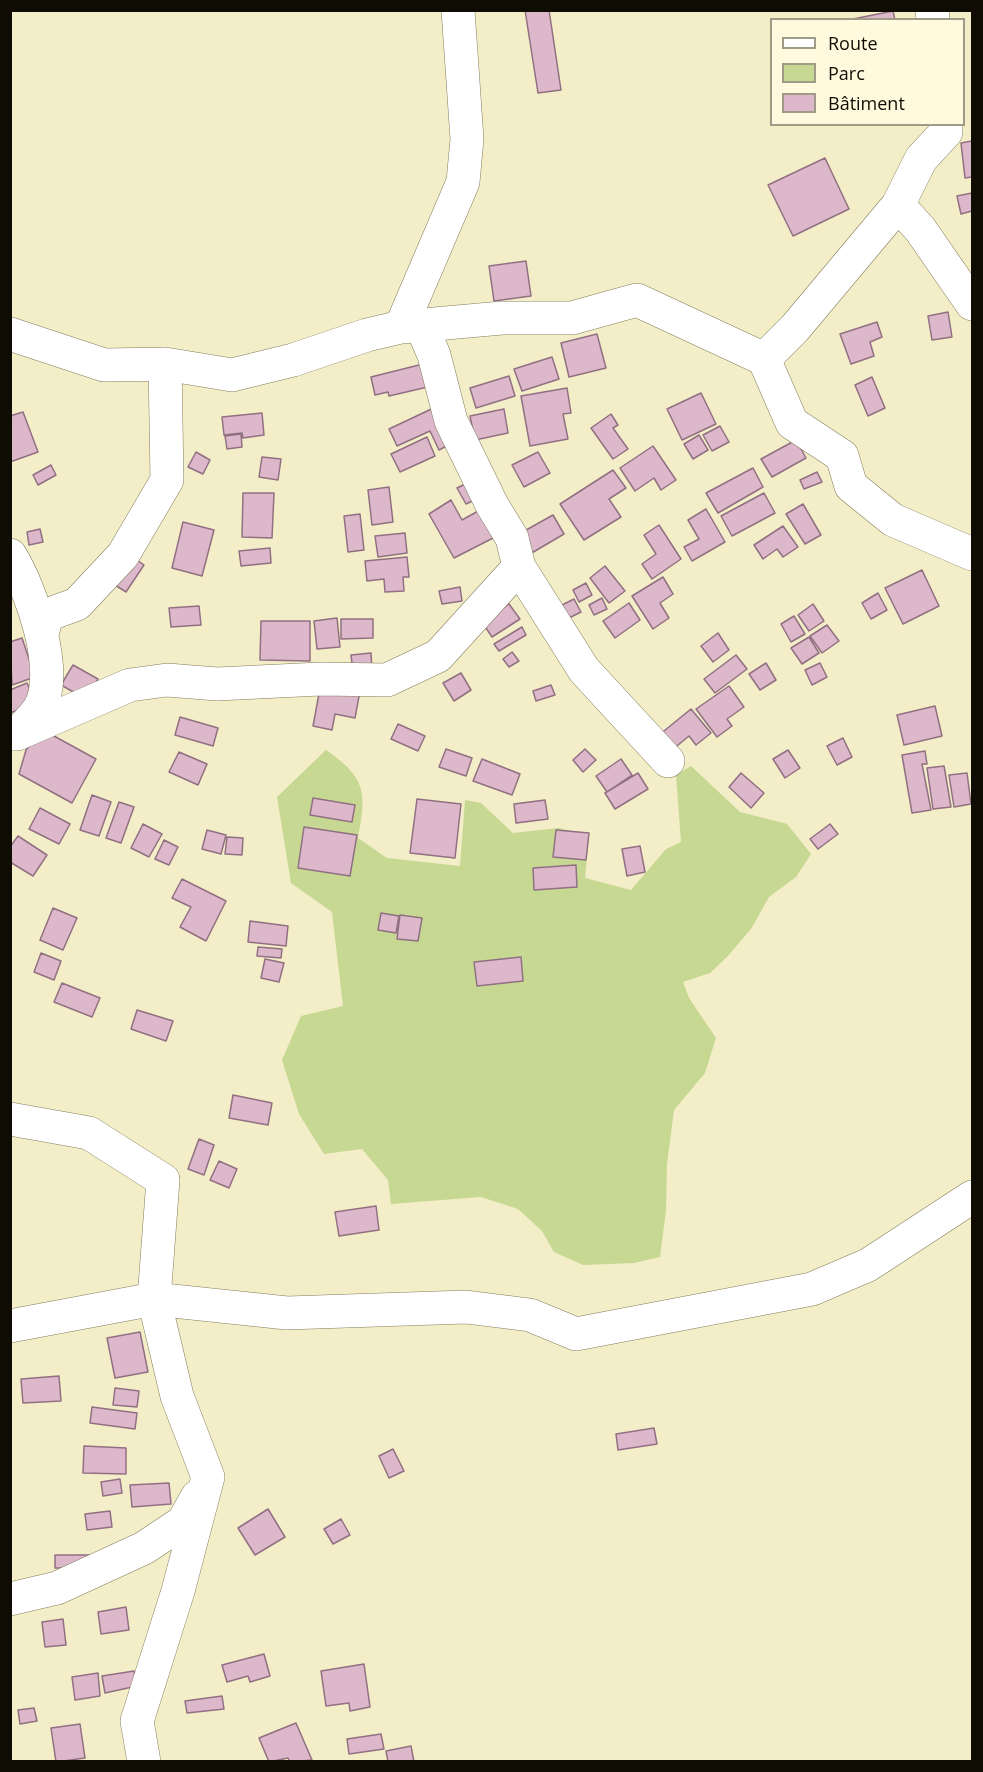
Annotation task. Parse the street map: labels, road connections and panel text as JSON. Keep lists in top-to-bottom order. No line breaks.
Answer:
{"legend":["Route","Parc","Bâtiment"]}
